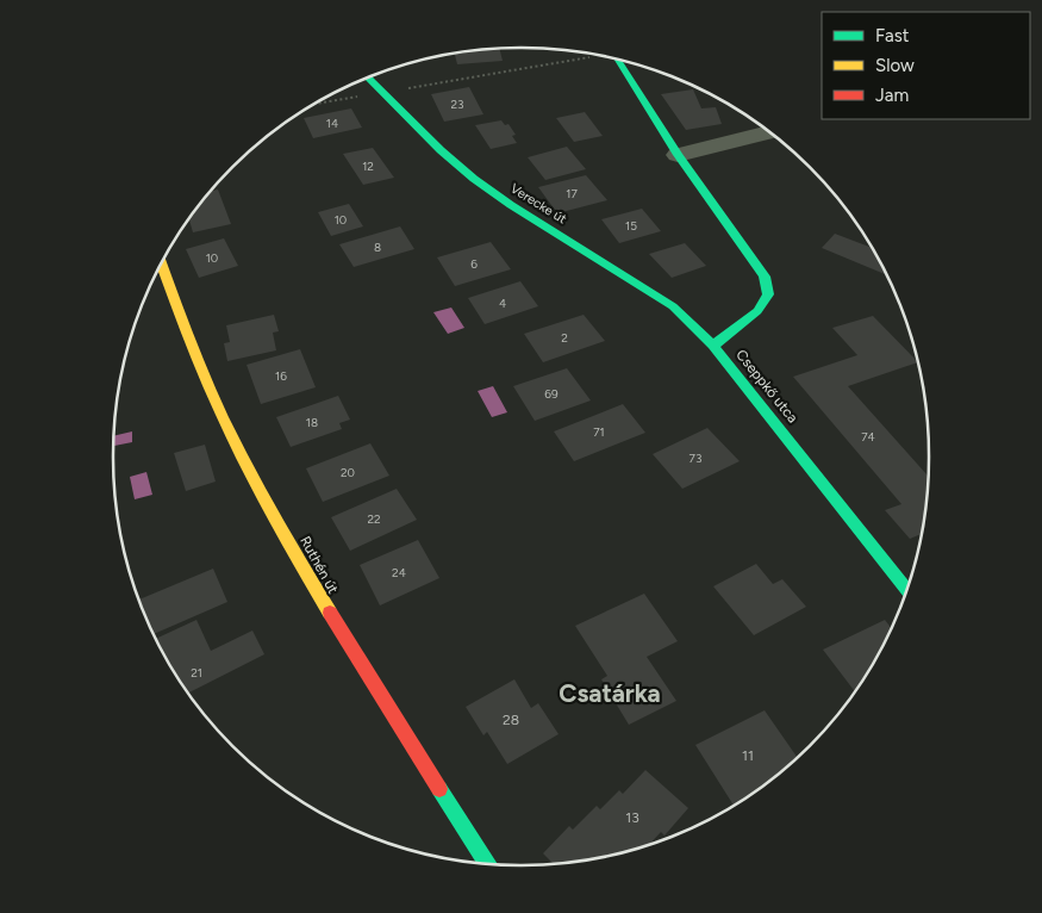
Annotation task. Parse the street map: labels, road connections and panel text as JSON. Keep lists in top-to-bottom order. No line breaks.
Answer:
{"streets":{"street":["Verecke út","Cseppkő utca","Ruthén út"]},"crossings":[["Verecke út","Cseppkő utca"]],"districts":["Csatárka"],"house_numbers":["23","14","12","17","10","15","8","10","6","4","2","16","69","18","71","74","73","20","22","24","21","28","11","13"],"legend":["Fast","Slow","Jam"]}
